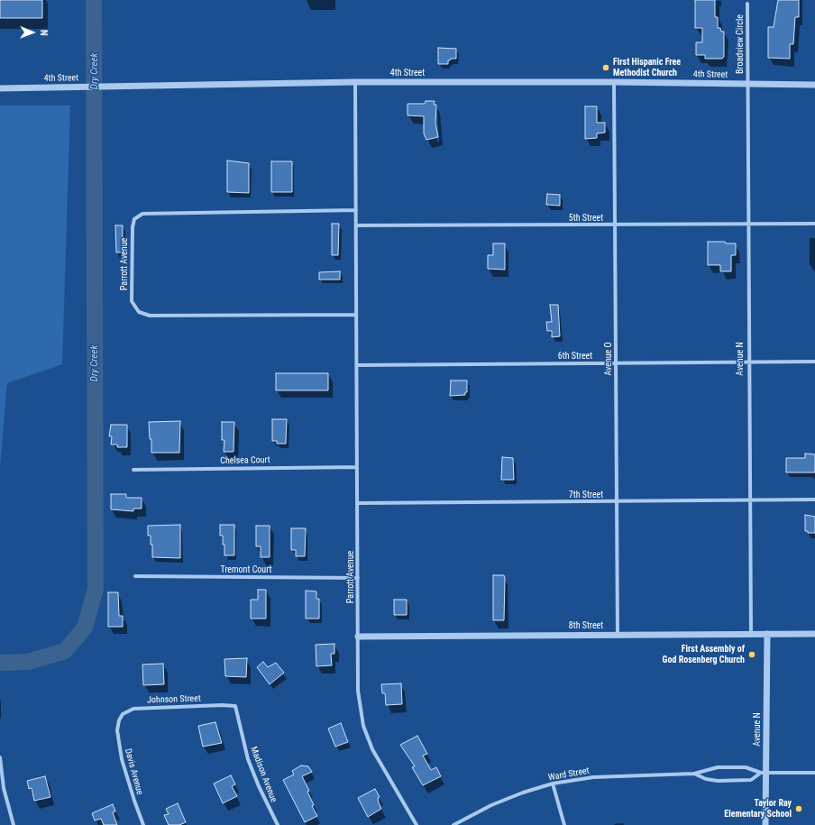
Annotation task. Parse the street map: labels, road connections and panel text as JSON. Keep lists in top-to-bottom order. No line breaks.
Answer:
{"streets":{"street":["Broadview Circle","4th Street","5th Street","Parrott Avenue","6th Street","Avenue O","Avenue N","Chelsea Court","7th Street","Tremont Court","8th Street","Johnson Street","Davis Avenue","Madison Avenue","Ward Street"]},"crossings":[["Broadview Circle","4th Street"],["Broadview Circle","Avenue N"],["4th Street","Parrott Avenue"],["4th Street","Avenue O"],["4th Street","Avenue N"],["5th Street","Parrott Avenue"],["5th Street","Avenue O"],["5th Street","Avenue N"],["Parrott Avenue","6th Street"],["Parrott Avenue","Chelsea Court"],["Parrott Avenue","7th Street"],["Parrott Avenue","Tremont Court"],["Parrott Avenue","8th Street"],["6th Street","Avenue O"],["6th Street","Avenue N"],["Avenue O","7th Street"],["Avenue O","8th Street"],["Avenue N","7th Street"],["Avenue N","8th Street"],["Avenue N","Ward Street"],["Johnson Street","Davis Avenue"],["Johnson Street","Madison Avenue"]],"water":["Dry Creek"],"places":["First Hispanic Free Methodist Church","First Assembly of God Rosenberg Church","Taylor Ray Elementary School"],"north":"right"}
